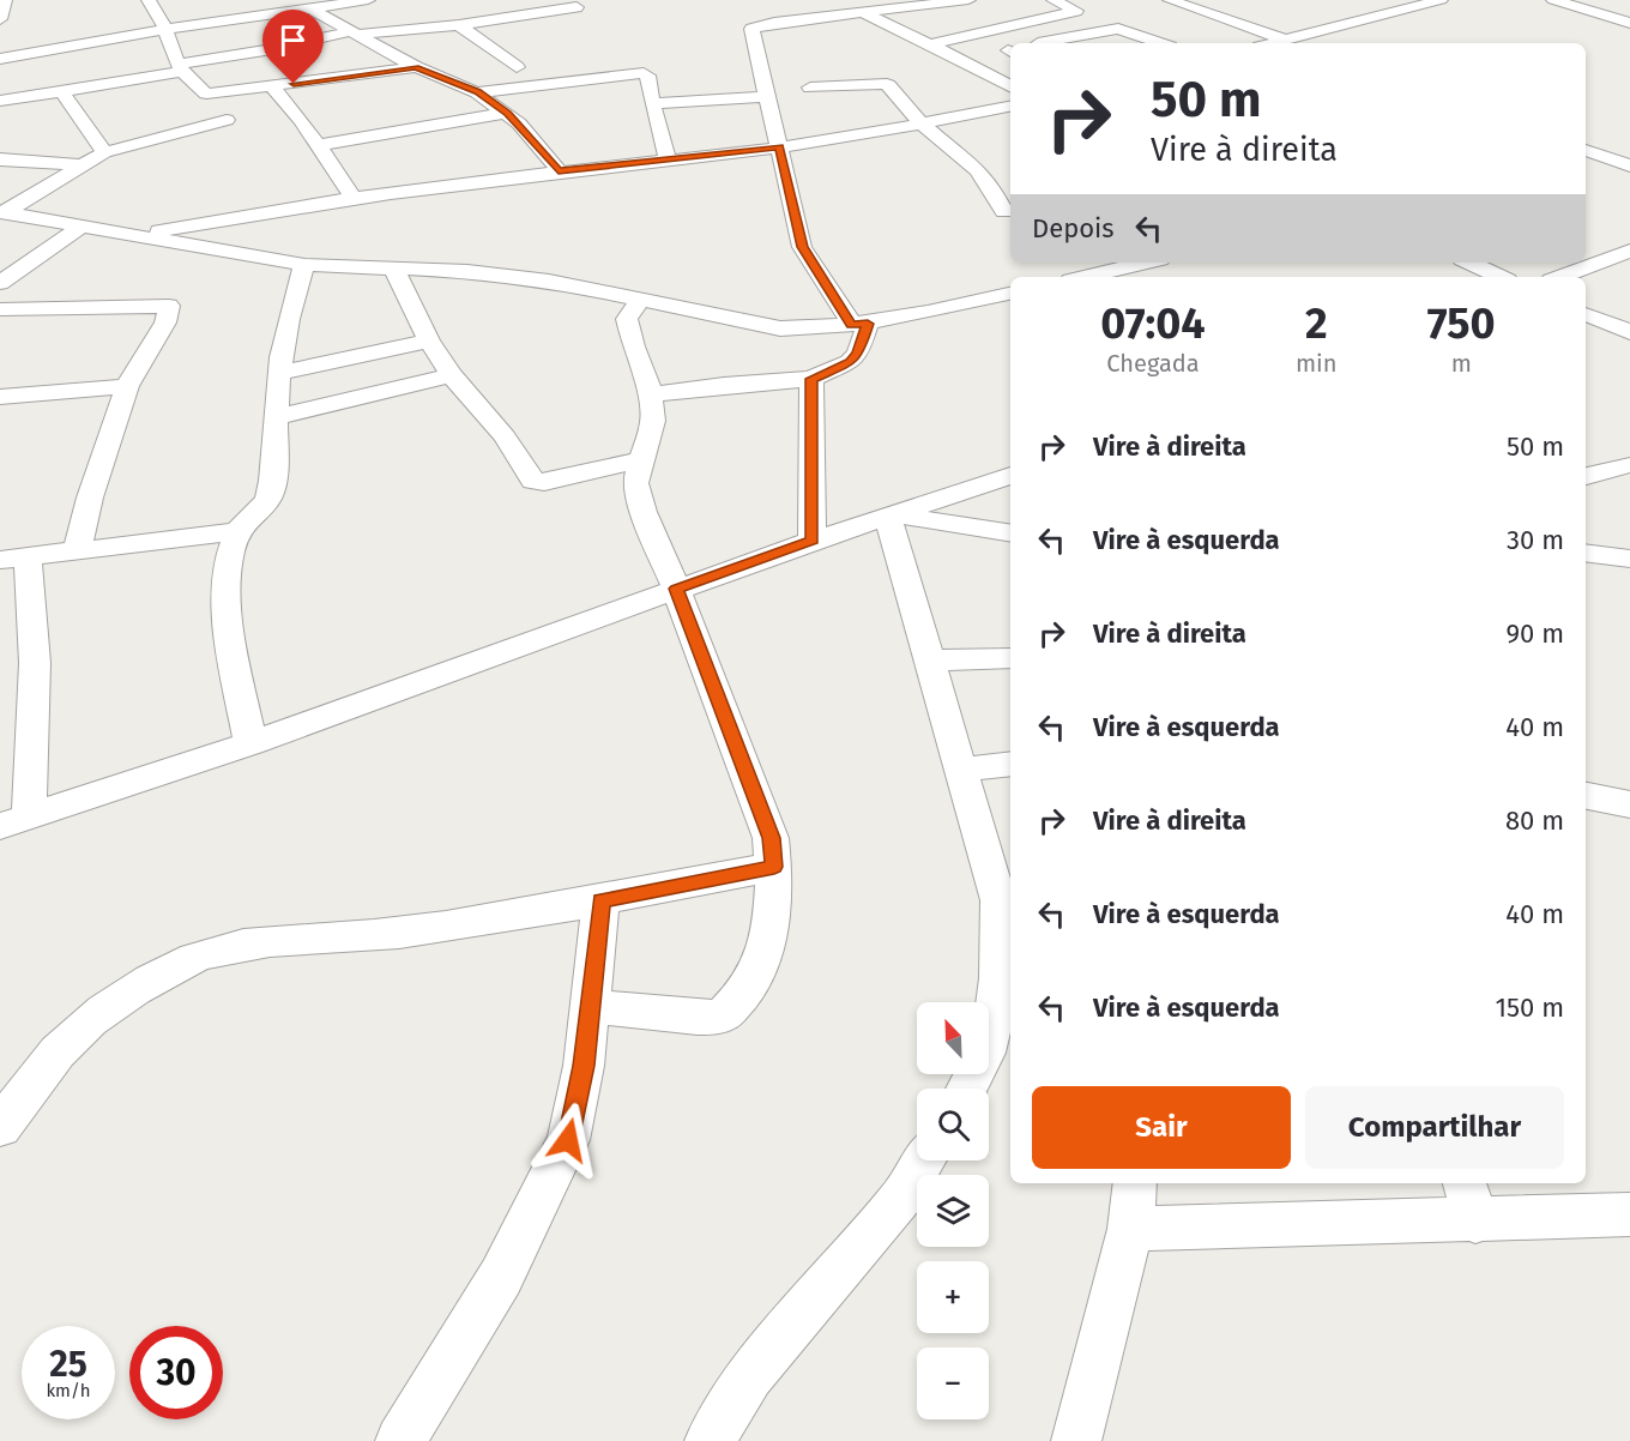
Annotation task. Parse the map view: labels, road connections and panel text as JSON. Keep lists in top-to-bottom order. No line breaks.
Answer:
{"north":"top left","page":{"turn":["50 m","Vire à direita"],"then":"Depois","eta":["07:04","Chegada","2","min","750","m"],"list":[{"name":"Vire à direita","value":"50 m"},{"name":"Vire à esquerda","value":"30 m"},{"name":"Vire à direita","value":"90 m"},{"name":"Vire à esquerda","value":"40 m"},{"name":"Vire à direita","value":"80 m"},{"name":"Vire à esquerda","value":"40 m"},{"name":"Vire à esquerda","value":"150 m"}],"map_buttons":["+","−"],"buttons":["Sair","Compartilhar"],"speed":"25 km/h","limit":"30"}}
